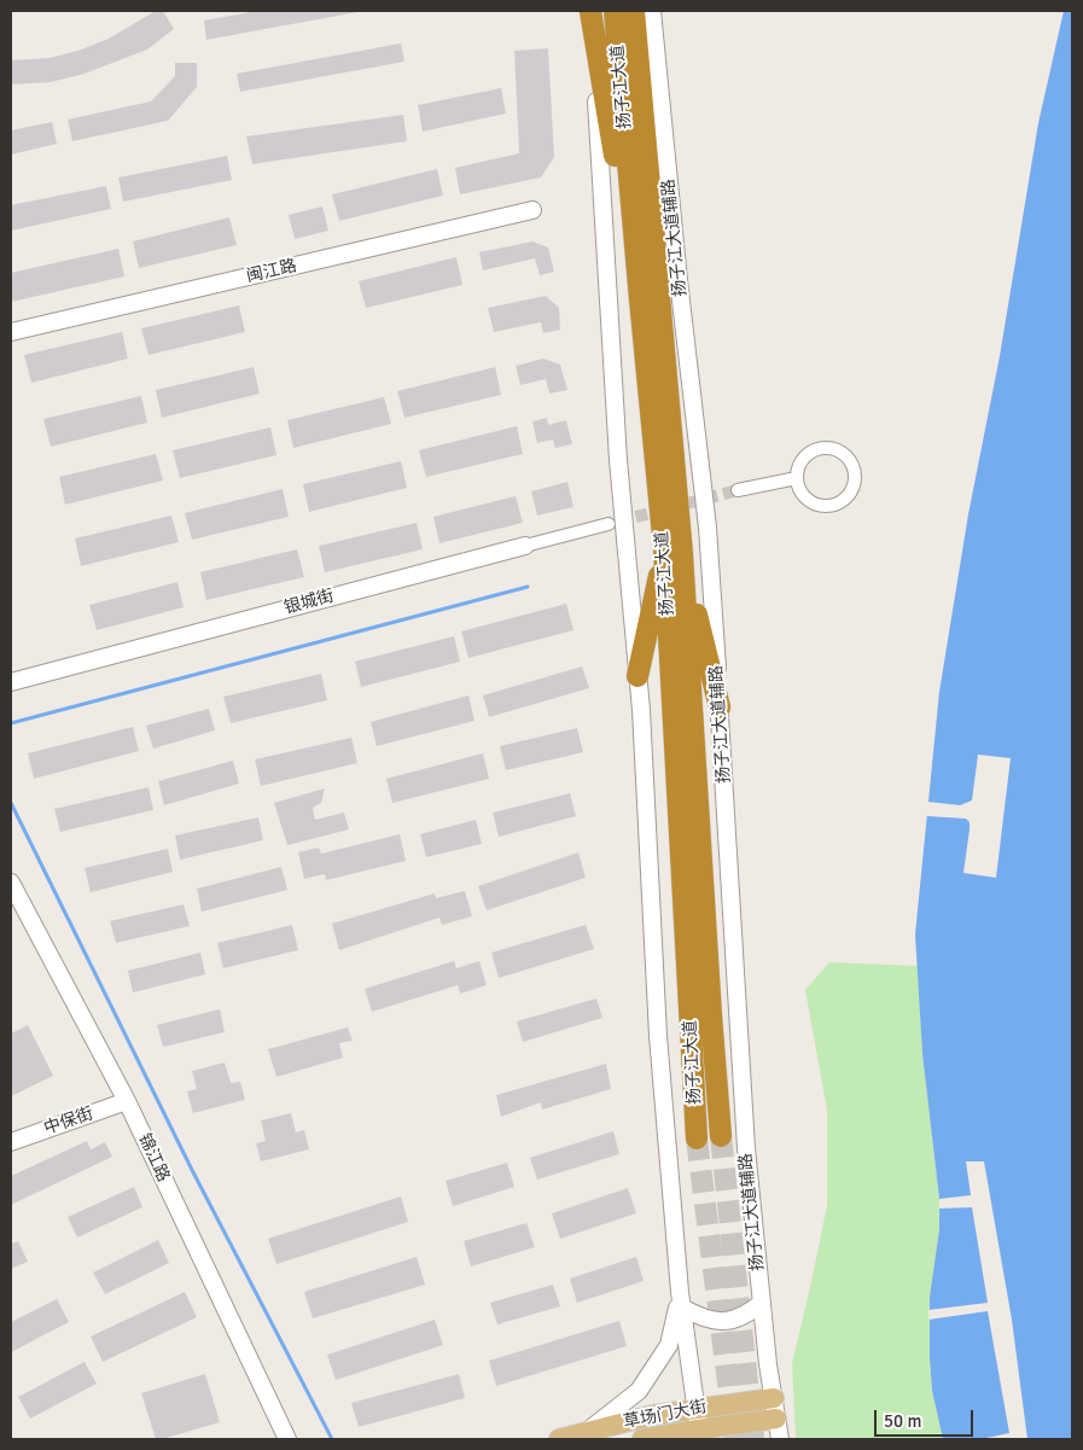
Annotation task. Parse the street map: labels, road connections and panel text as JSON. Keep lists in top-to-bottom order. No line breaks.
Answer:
{"streets":{"highway":["扬子江大道"],"main road":["扬子江大道辅路","闽江路","银城街","中保街","锦江路","草场门大街"]},"crossings":[["扬子江大道辅路","草场门大街"],["中保街","锦江路"]],"scale_bar":"50 m"}
